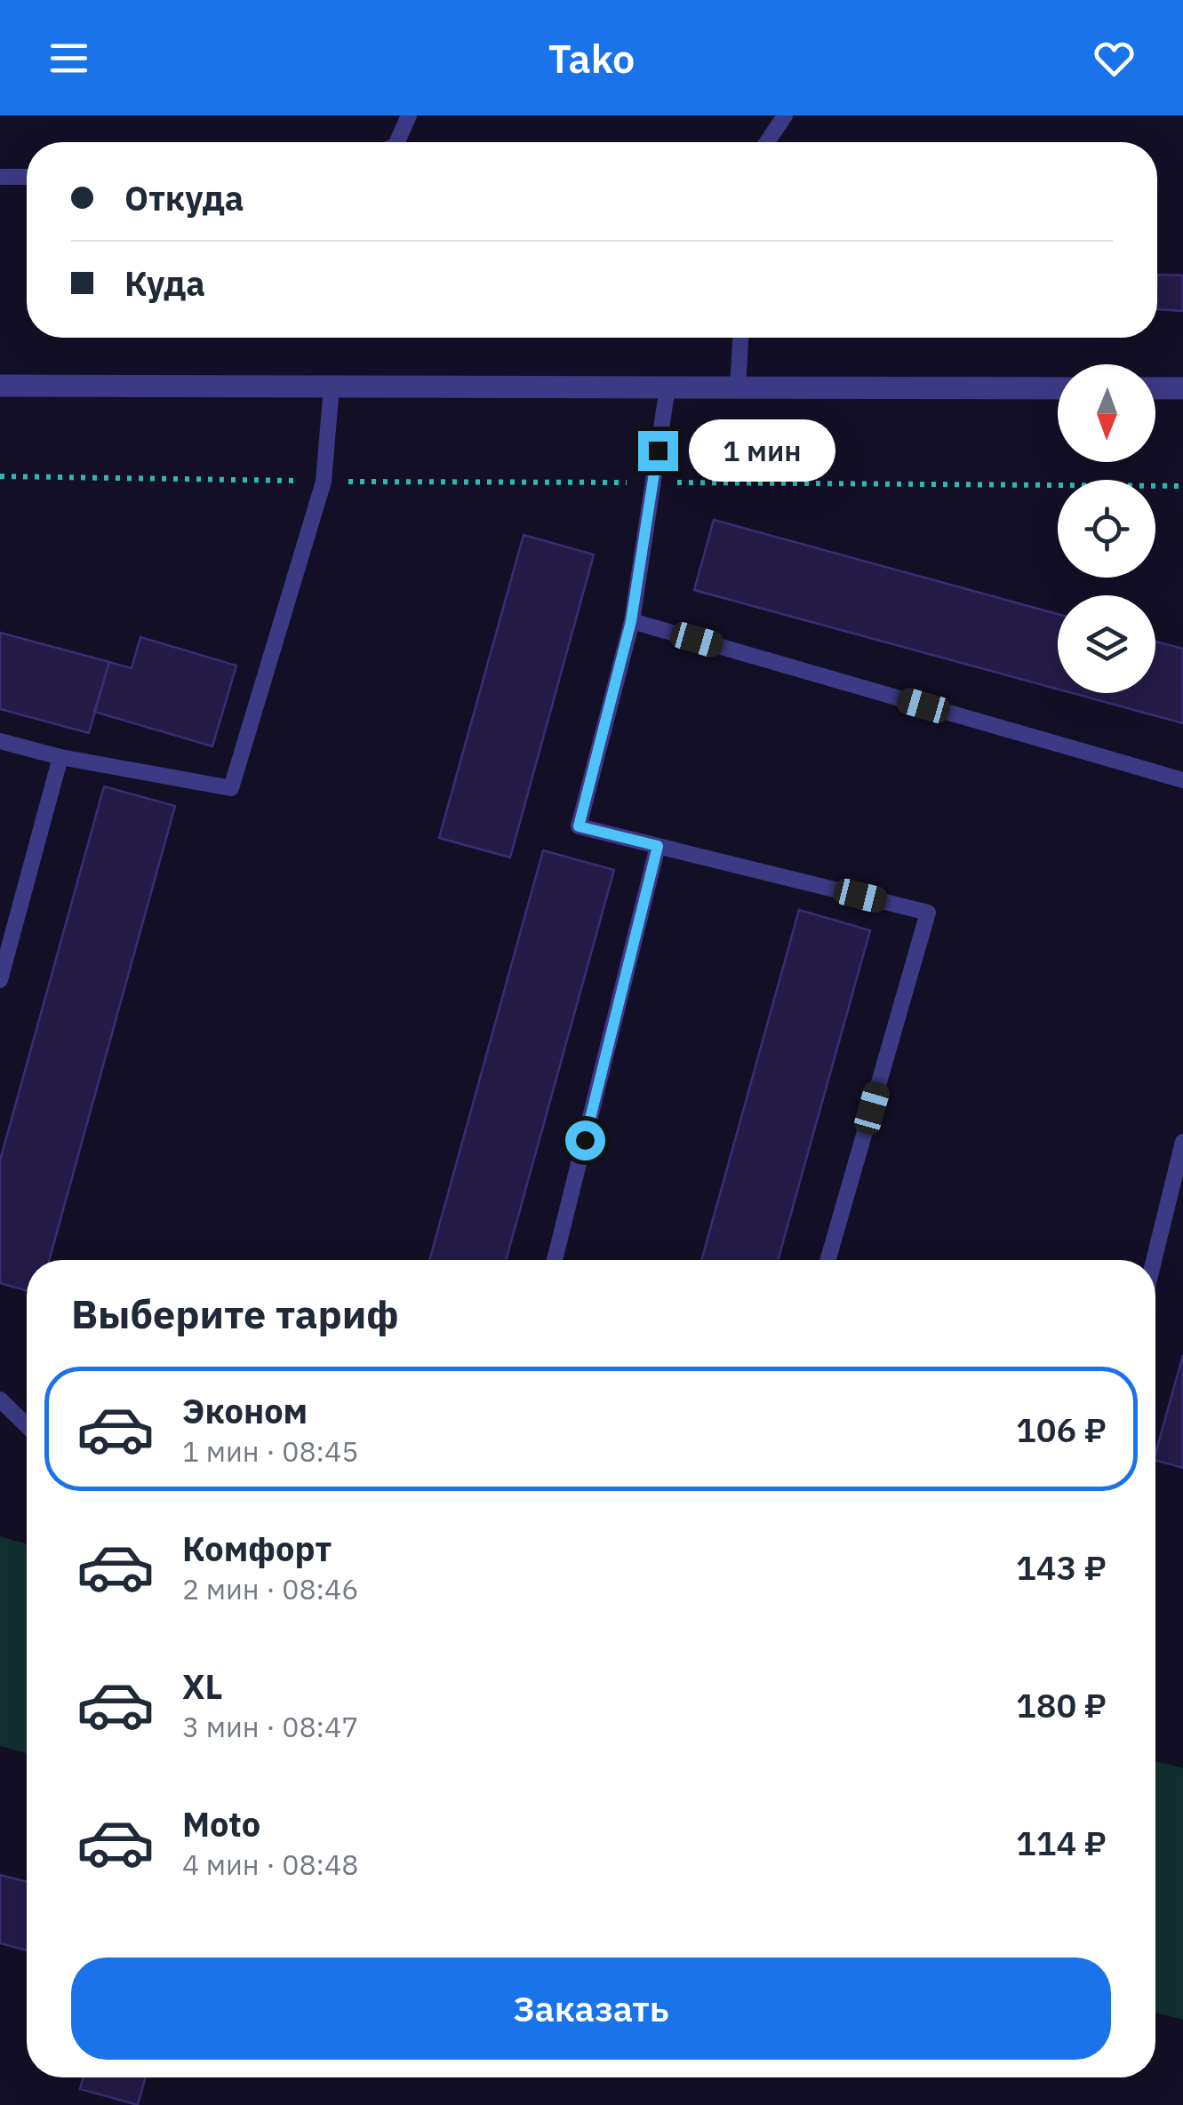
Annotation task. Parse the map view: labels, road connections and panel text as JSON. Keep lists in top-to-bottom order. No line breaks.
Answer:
{"north":"bottom","page":{"header":"Tako","banner":["Откуда","Куда"],"bubble":"1 мин","heading":"Выберите тариф","list":[{"name":"Эконом","note":"1 мин · 08:45","value":"106 ₽"},{"name":"Комфорт","note":"2 мин · 08:46","value":"143 ₽"},{"name":"XL","note":"3 мин · 08:47","value":"180 ₽"},{"name":"Moto","note":"4 мин · 08:48","value":"114 ₽"}],"buttons":"Заказать"}}
